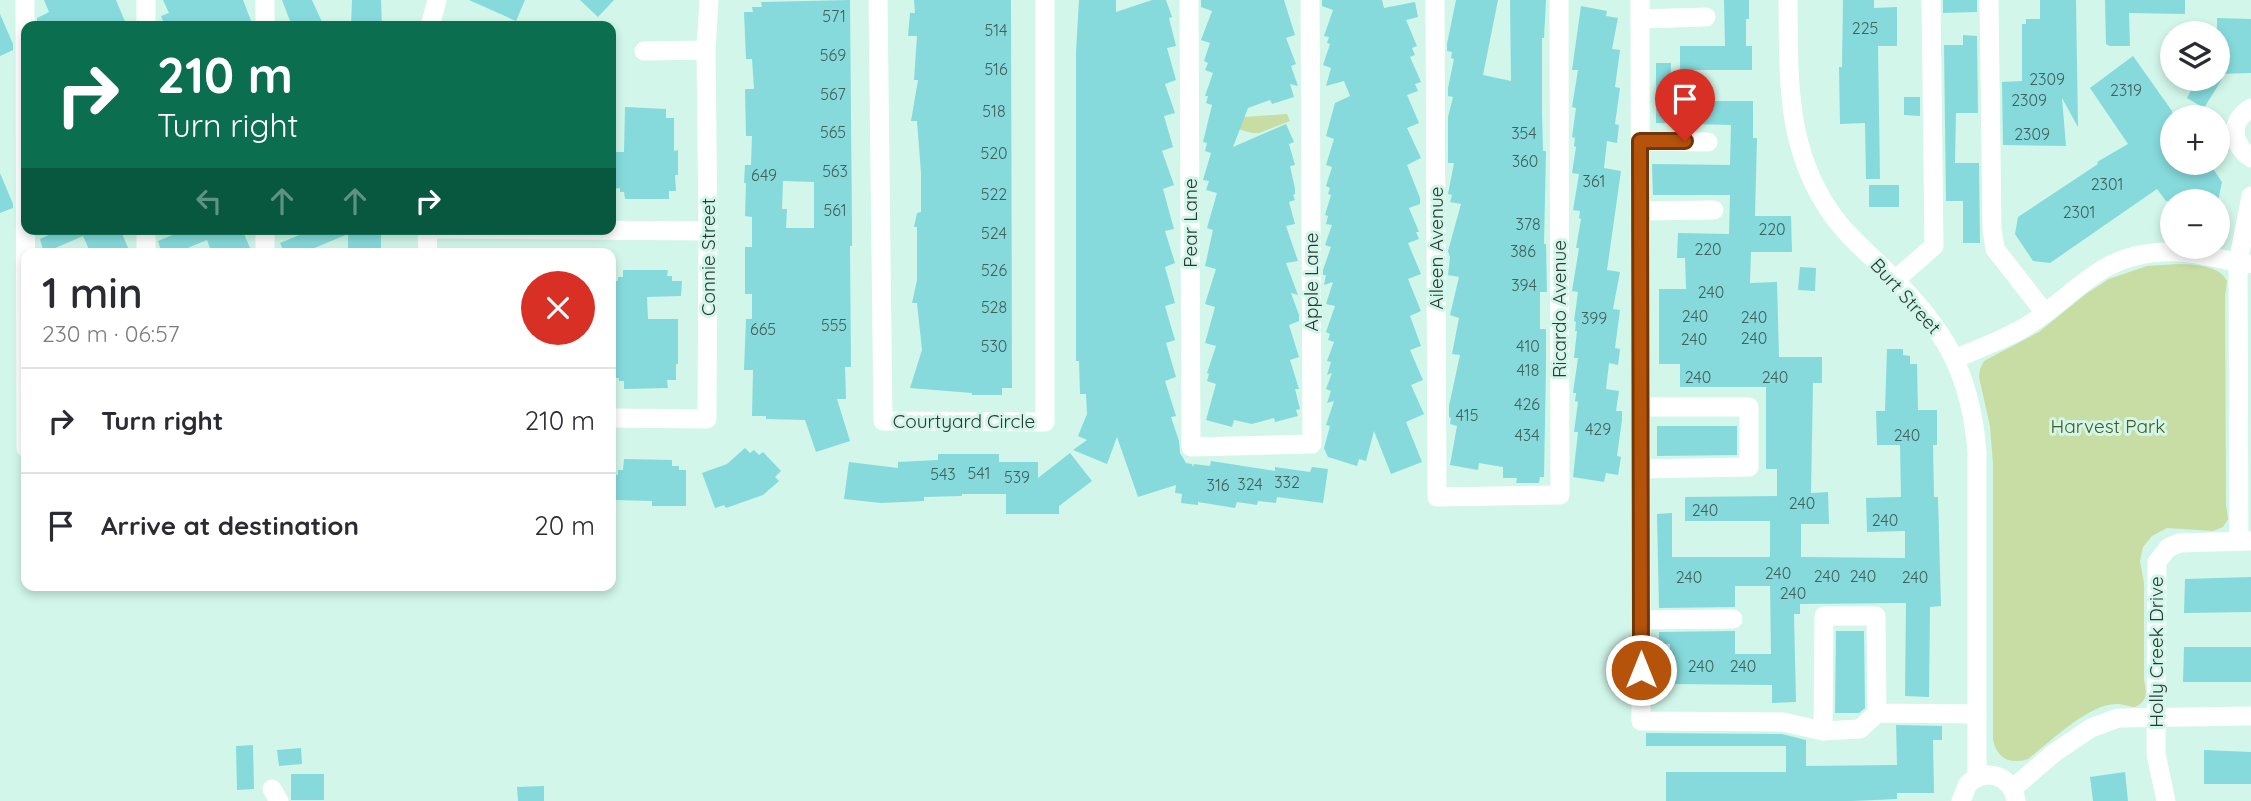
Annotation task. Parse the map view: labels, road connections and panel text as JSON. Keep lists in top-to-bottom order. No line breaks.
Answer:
{"streets":{"street":["Pear Lane","Aileen Avenue","Connie Street","Apple Lane","Burt Street","Ricardo Avenue","Courtyard Circle","Holly Creek Drive"]},"crossings":[["Pear Lane","Apple Lane"],["Aileen Avenue","Ricardo Avenue"]],"parks":["Harvest Park"],"house_numbers":["571","225","514","569","516","2309","2319","567","2309","518","565","354","2309","520","360","563","649","361","2301","522","561","2301","378","220","524","220","386","526","394","240","528","240","240","399","555","665","240","240","530","410","418","240","240","426","415","429","434","240","541","543","539","332","324","316","240","240","240","240","240","240","240","240","240","240","240"],"page":{"map_buttons":["+","−"],"turn":["210 m","Turn right"],"heading":["1 min","230 m · 06:57"],"list":[{"name":"Turn right","value":"210 m"},{"name":"Arrive at destination","value":"20 m"}]}}
